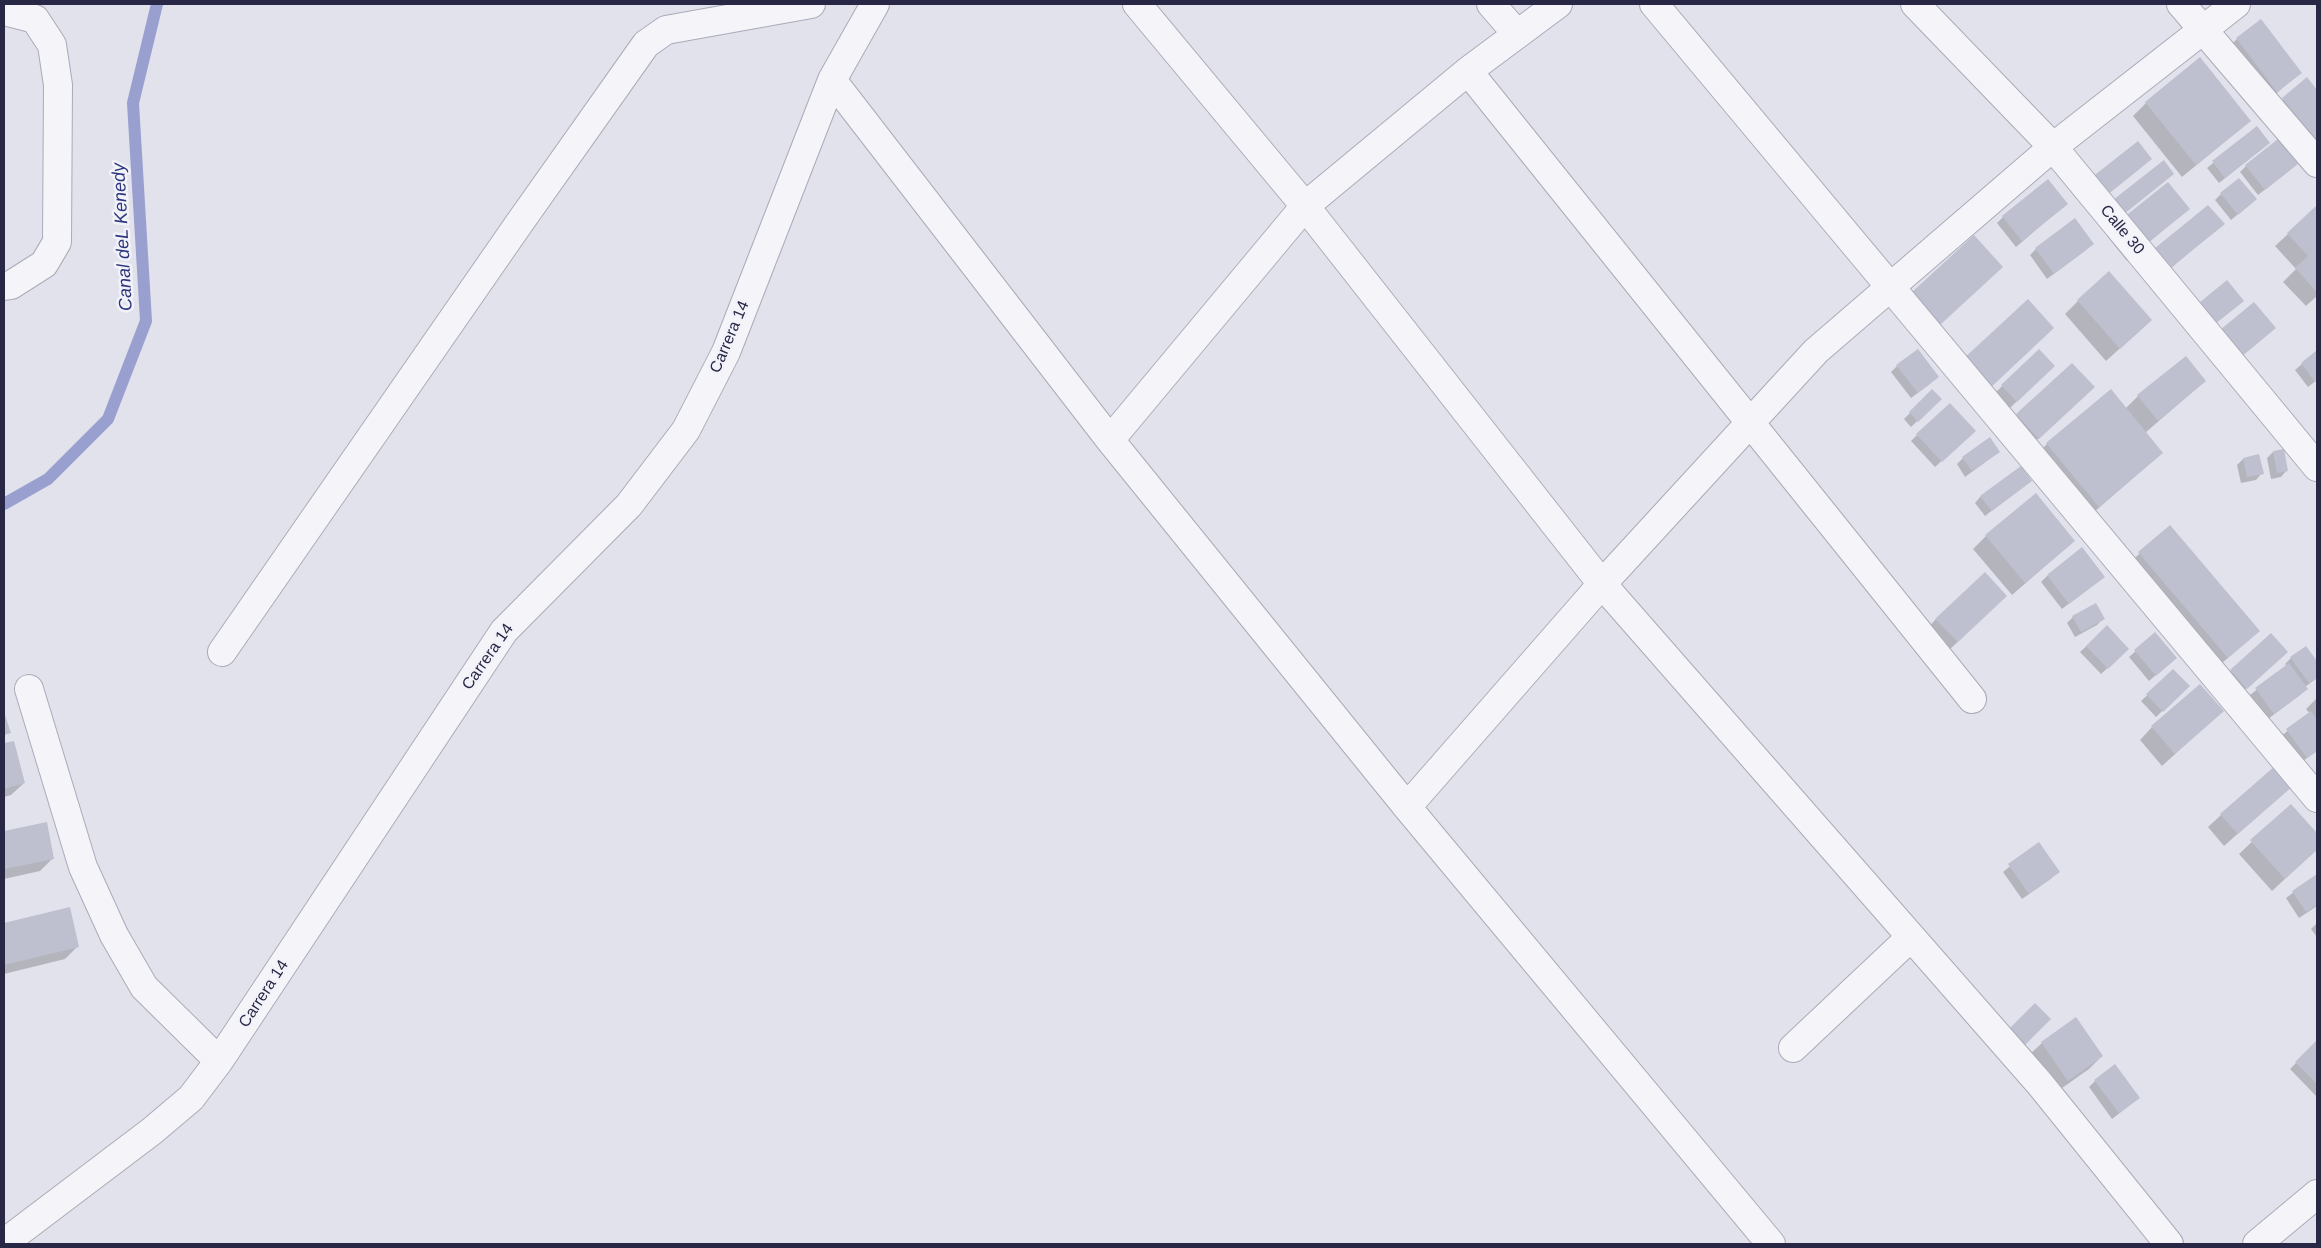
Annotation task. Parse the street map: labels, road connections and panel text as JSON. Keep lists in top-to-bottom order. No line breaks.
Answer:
{"streets":{"street":["Calle 30","Carrera 14"]},"water":["Canal deL Kenedy"]}
